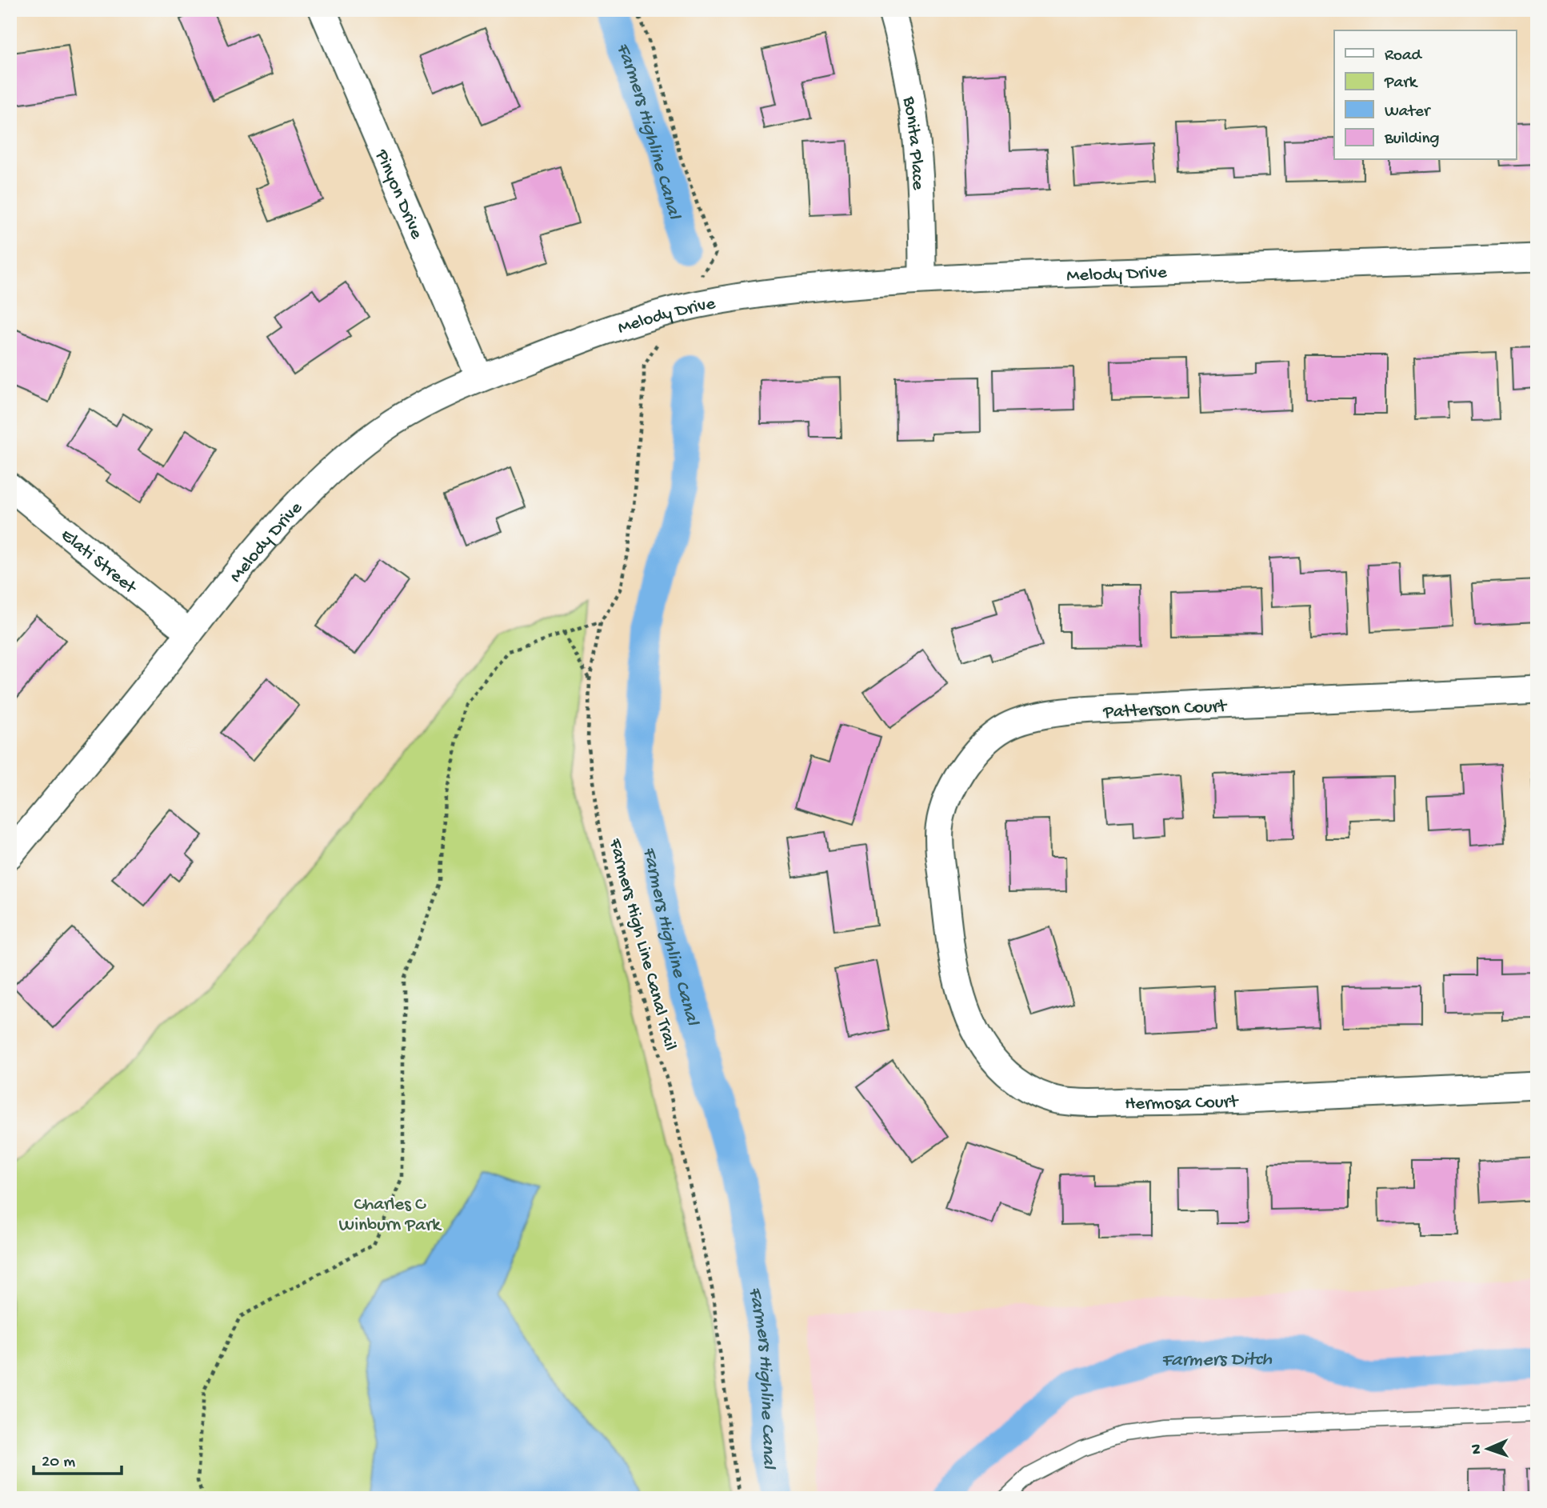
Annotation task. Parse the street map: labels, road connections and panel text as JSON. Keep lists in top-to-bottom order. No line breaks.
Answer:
{"streets":{"street":["Bonita Place","Pinyon Drive","Melody Drive","Elati Street","Patterson Court","Hermosa Court"],"path":["Farmers High Line Canal Trail"]},"crossings":[["Bonita Place","Melody Drive"],["Pinyon Drive","Melody Drive"],["Melody Drive","Elati Street"],["Patterson Court","Hermosa Court"]],"water":["Farmers Highline Canal","Farmers Ditch"],"parks":["Charles C Winburn Park"],"legend":["Road","Park","Water","Building"],"scale_bar":"20 m","north":"left"}
